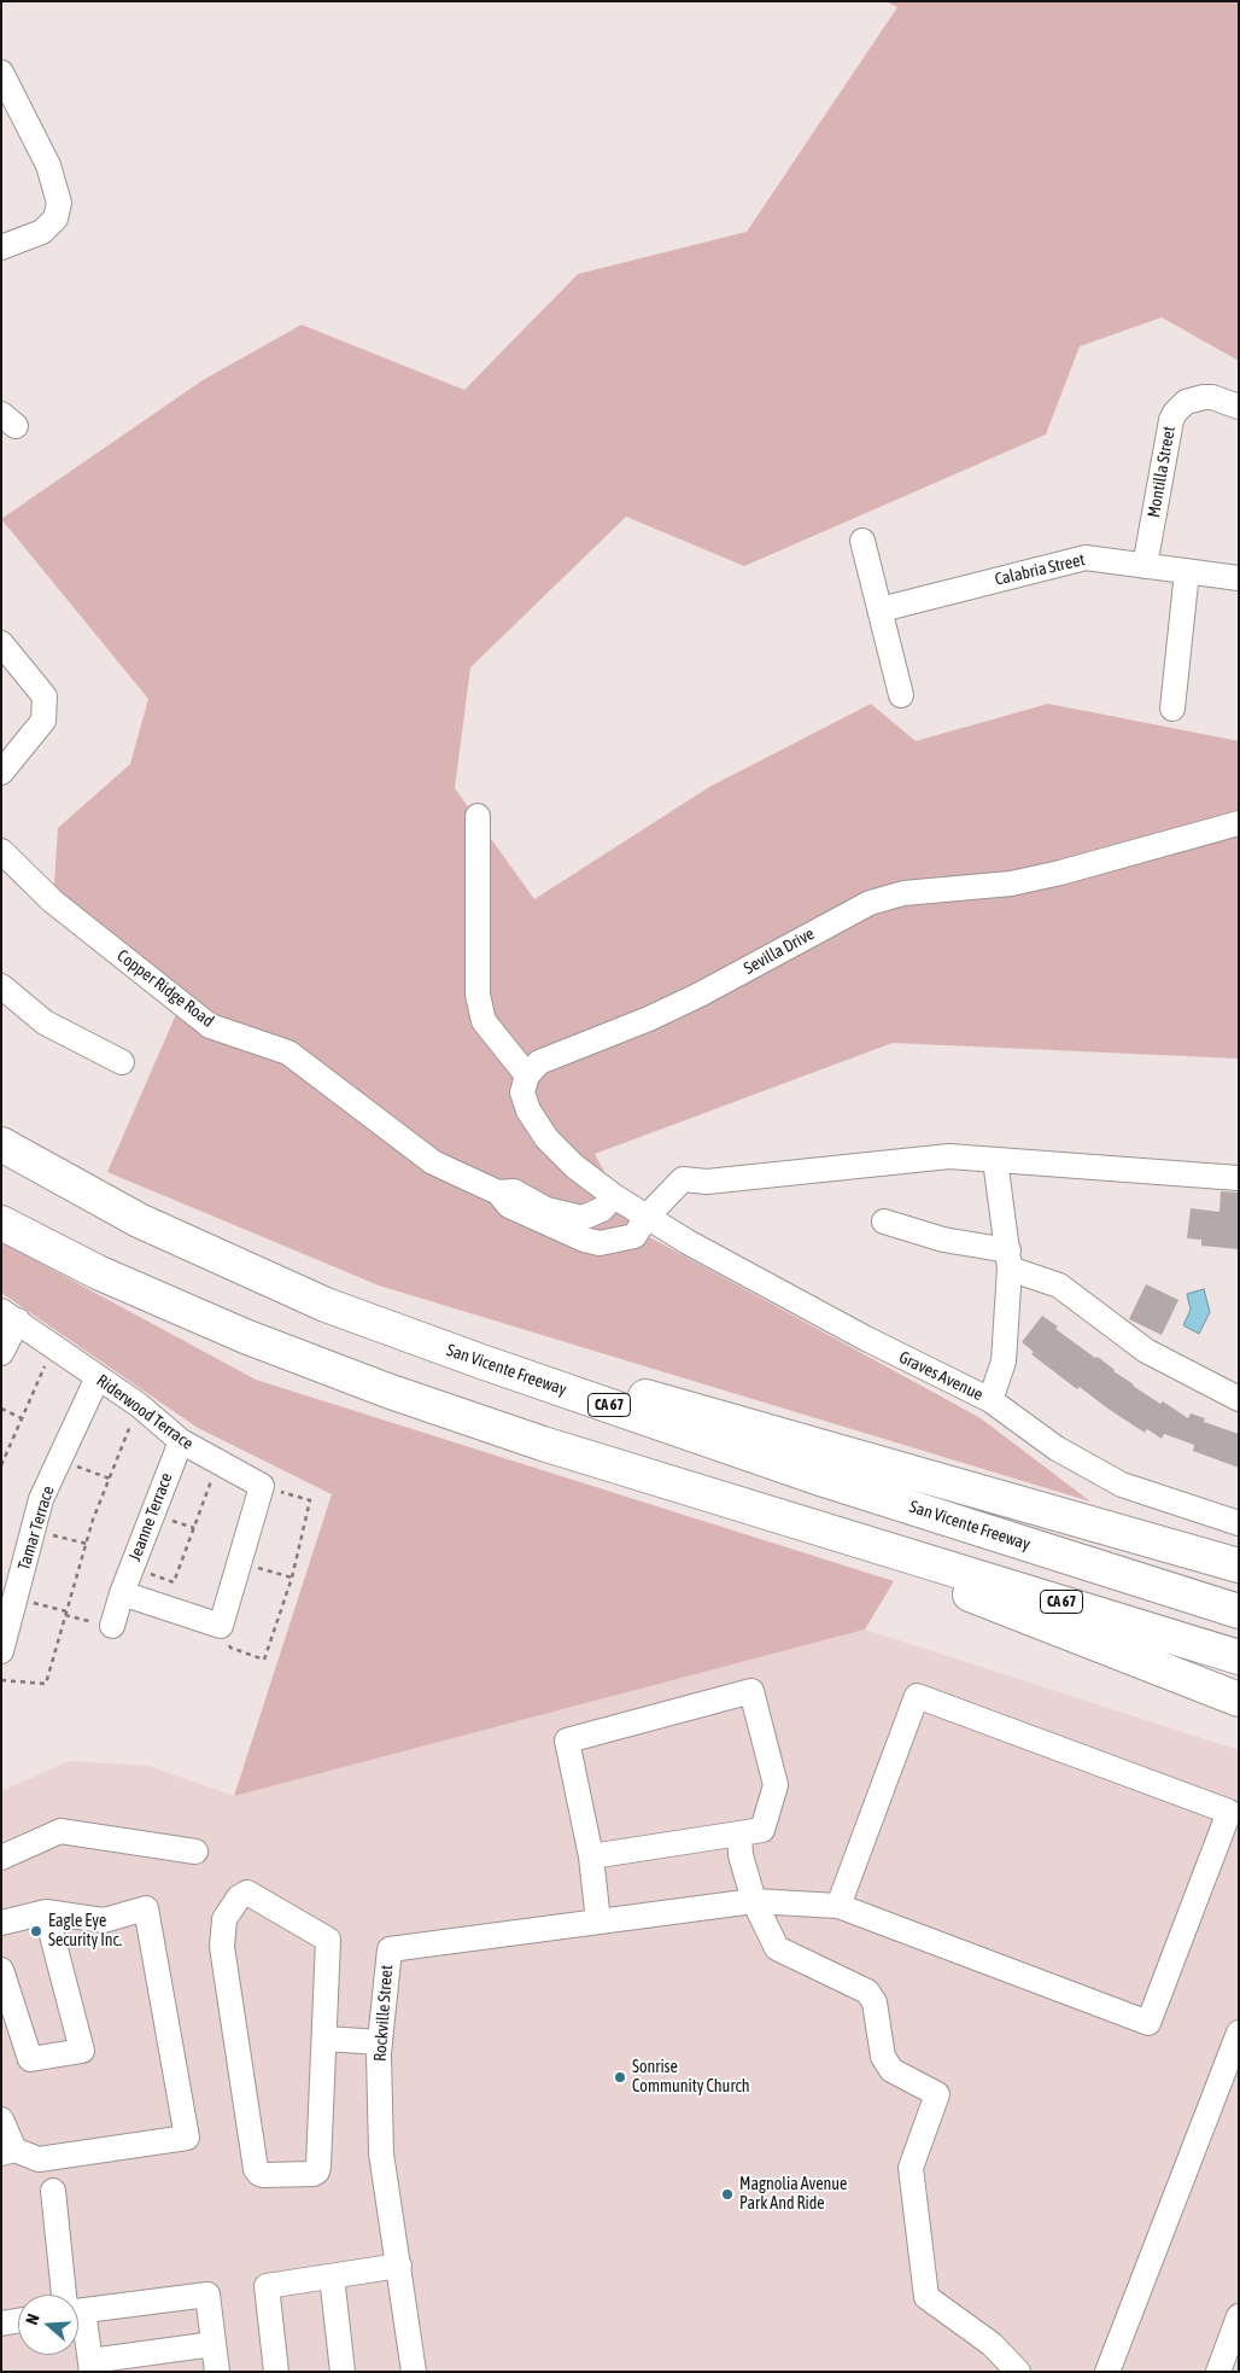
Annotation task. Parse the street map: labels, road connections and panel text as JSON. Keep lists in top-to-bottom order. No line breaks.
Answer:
{"streets":{"highway":["San Vicente Freeway","CA 67"],"street":["Montilla Street","Calabria Street","Sevilla Drive","Copper Ridge Road","Graves Avenue","Riderwood Terrace","Jeanne Terrace","Tamar Terrace","Rockville Street"]},"crossings":[["Montilla Street","Calabria Street"],["Copper Ridge Road","Graves Avenue"],["Riderwood Terrace","Jeanne Terrace"],["Riderwood Terrace","Tamar Terrace"]],"places":["Eagle Eye Security Inc.","Sonrise Community Church","Magnolia Avenue Park And Ride"],"north":"left"}
